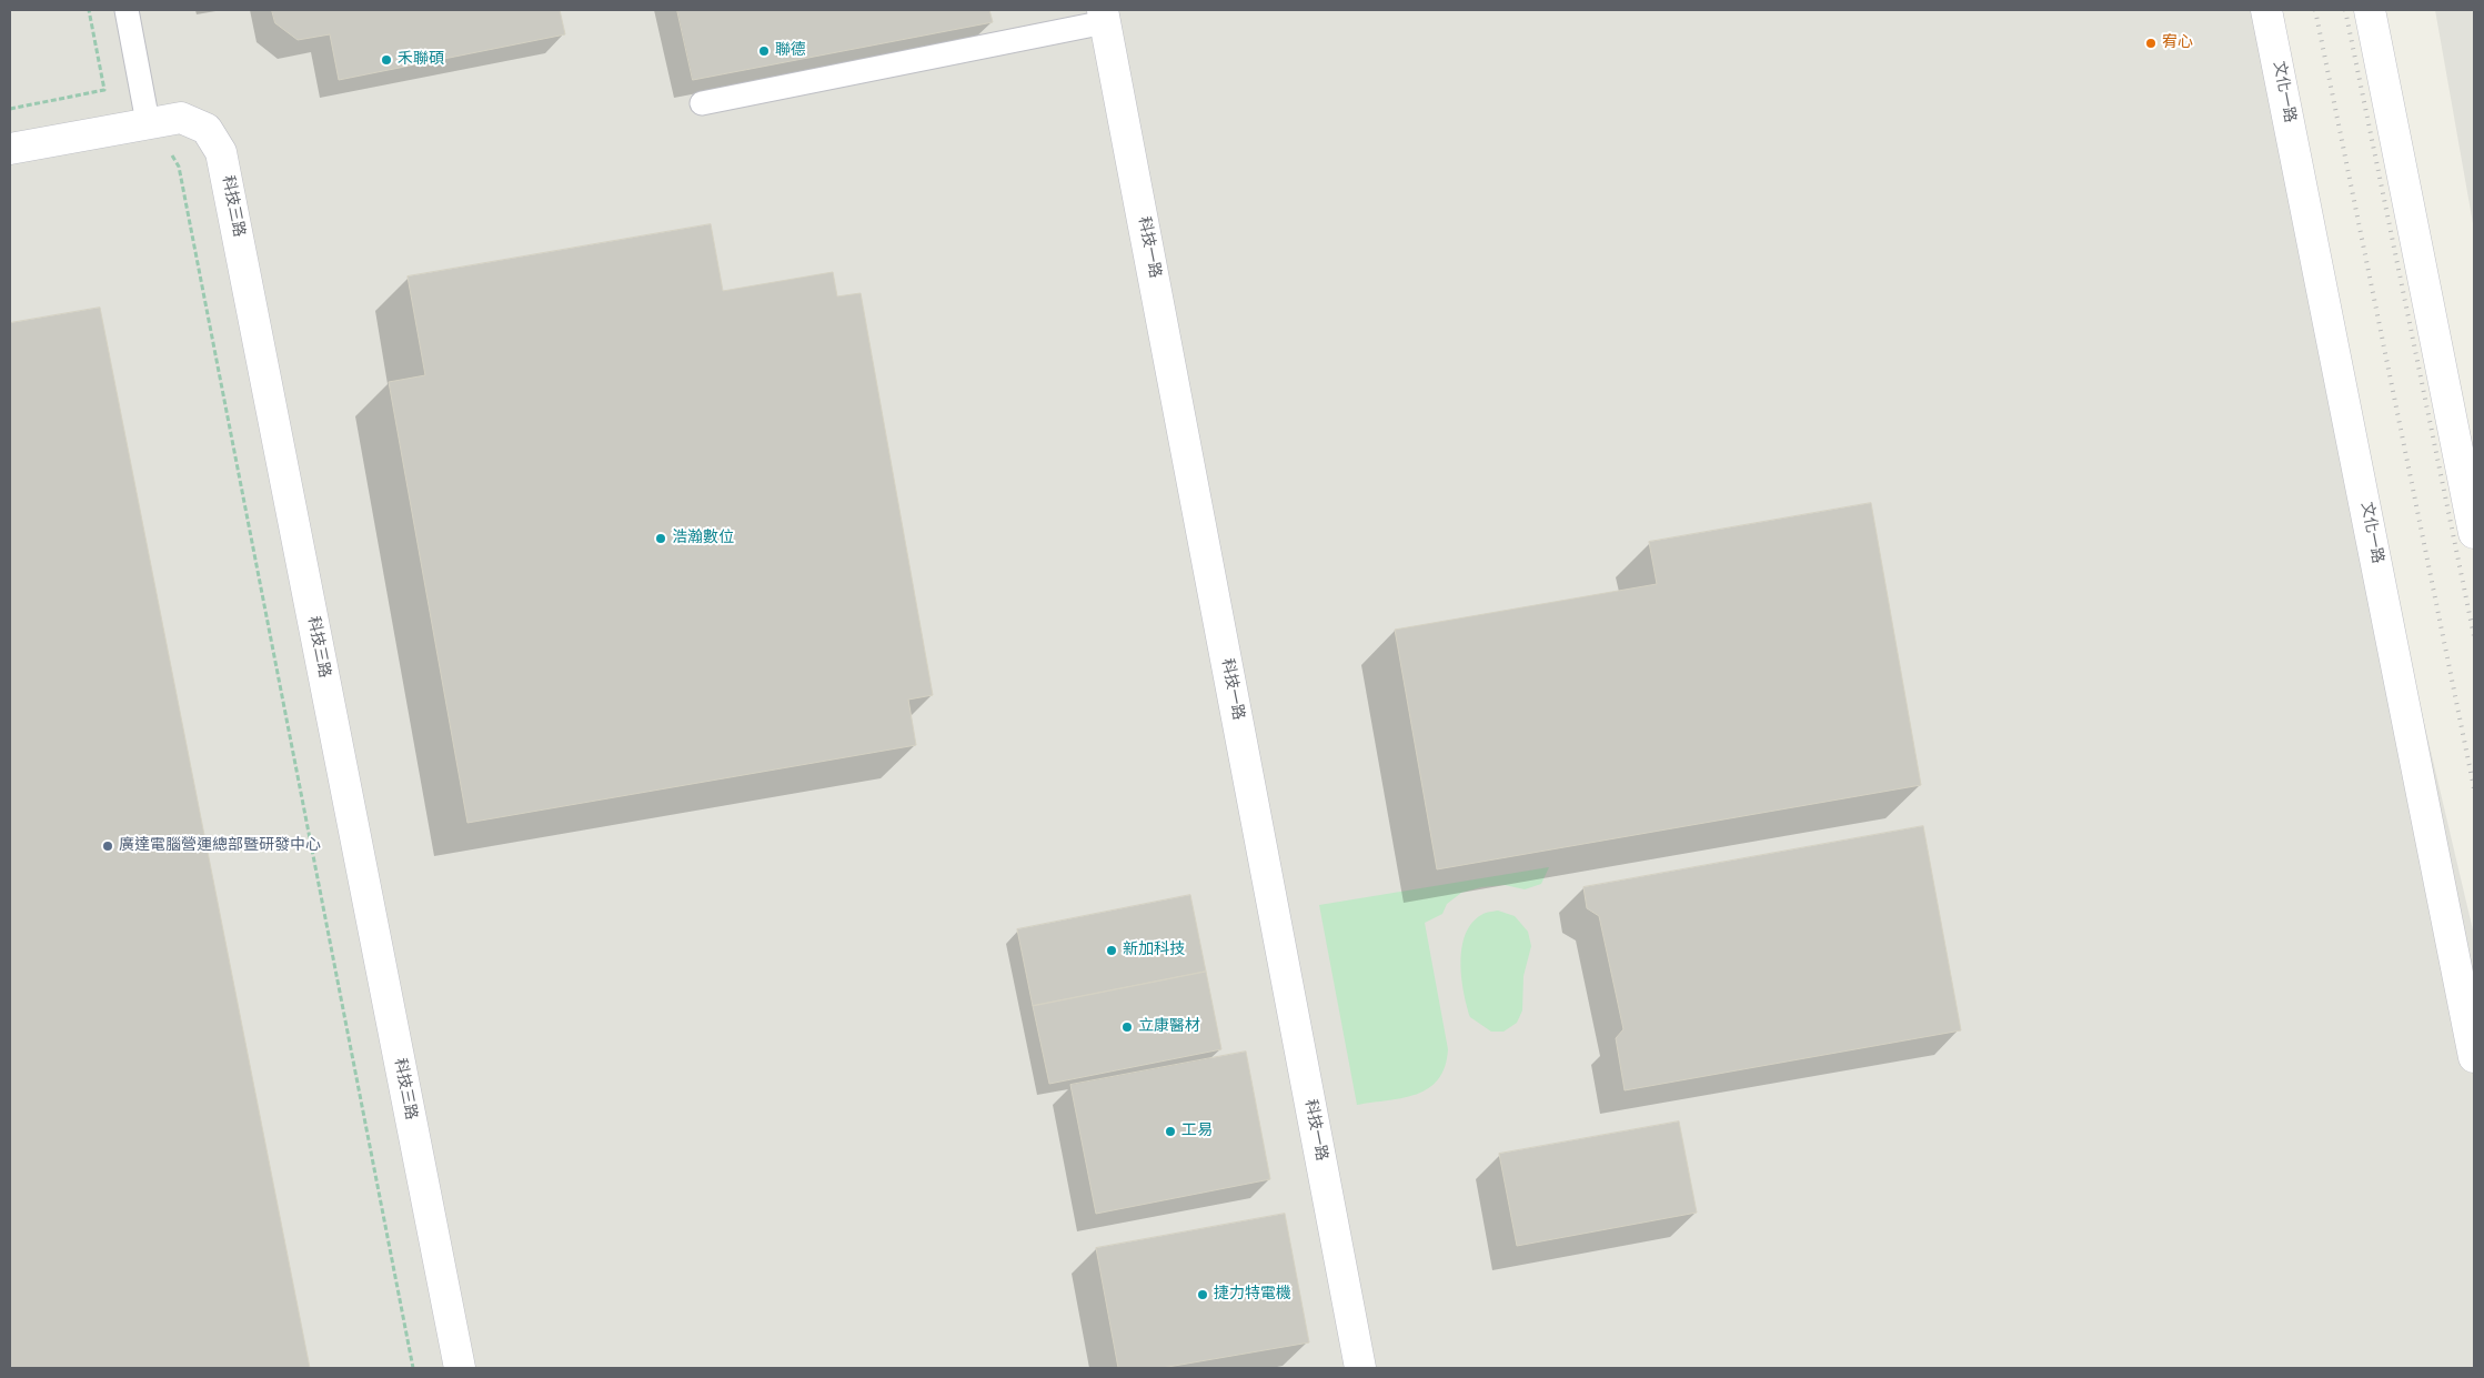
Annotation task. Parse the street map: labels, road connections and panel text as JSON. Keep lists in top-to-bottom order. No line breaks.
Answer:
{"streets":{"street":["文化一路","科技三路","科技一路"]},"places":["宥心","聯德","禾聯碩","浩瀚數位","廣達電腦營運總部暨研發中心","新加科技","立康醫材","工易","捷力特電機"]}
